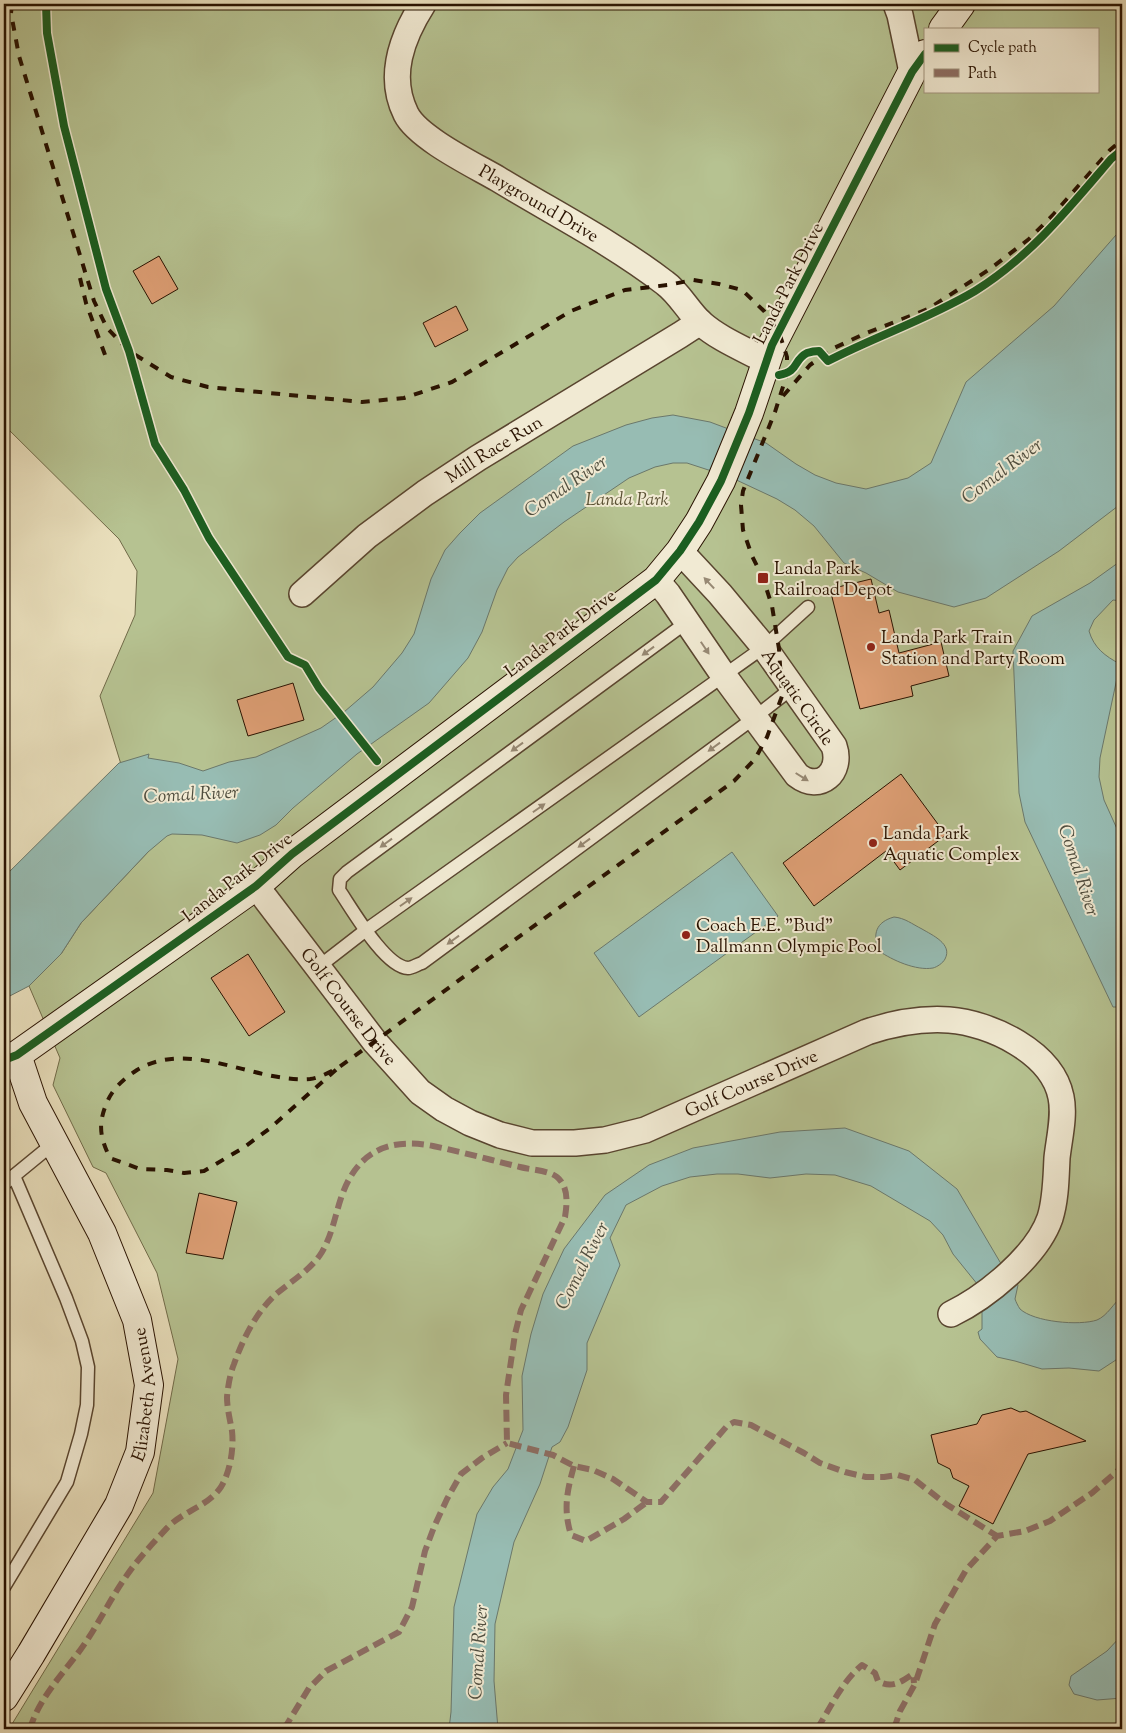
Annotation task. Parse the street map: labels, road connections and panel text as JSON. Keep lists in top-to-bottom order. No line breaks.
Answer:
{"streets":{"street":["Playground Drive","Landa Park Drive","Mill Race Run","Aquatic Circle","Golf Course Drive","Elizabeth Avenue"]},"crossings":[["Playground Drive","Landa Park Drive"],["Playground Drive","Mill Race Run"],["Landa Park Drive","Aquatic Circle"],["Landa Park Drive","Golf Course Drive"],["Landa Park Drive","Elizabeth Avenue"]],"water":["Comal River"],"parks":["Landa Park"],"places":{"transit":["Landa Park Railroad Depot"],"other":["Landa Park Train Station and Party Room","Landa Park Aquatic Complex","Coach E.E. \"Bud\" Dallmann Olympic Pool"]},"legend":["Cycle path","Path"]}
